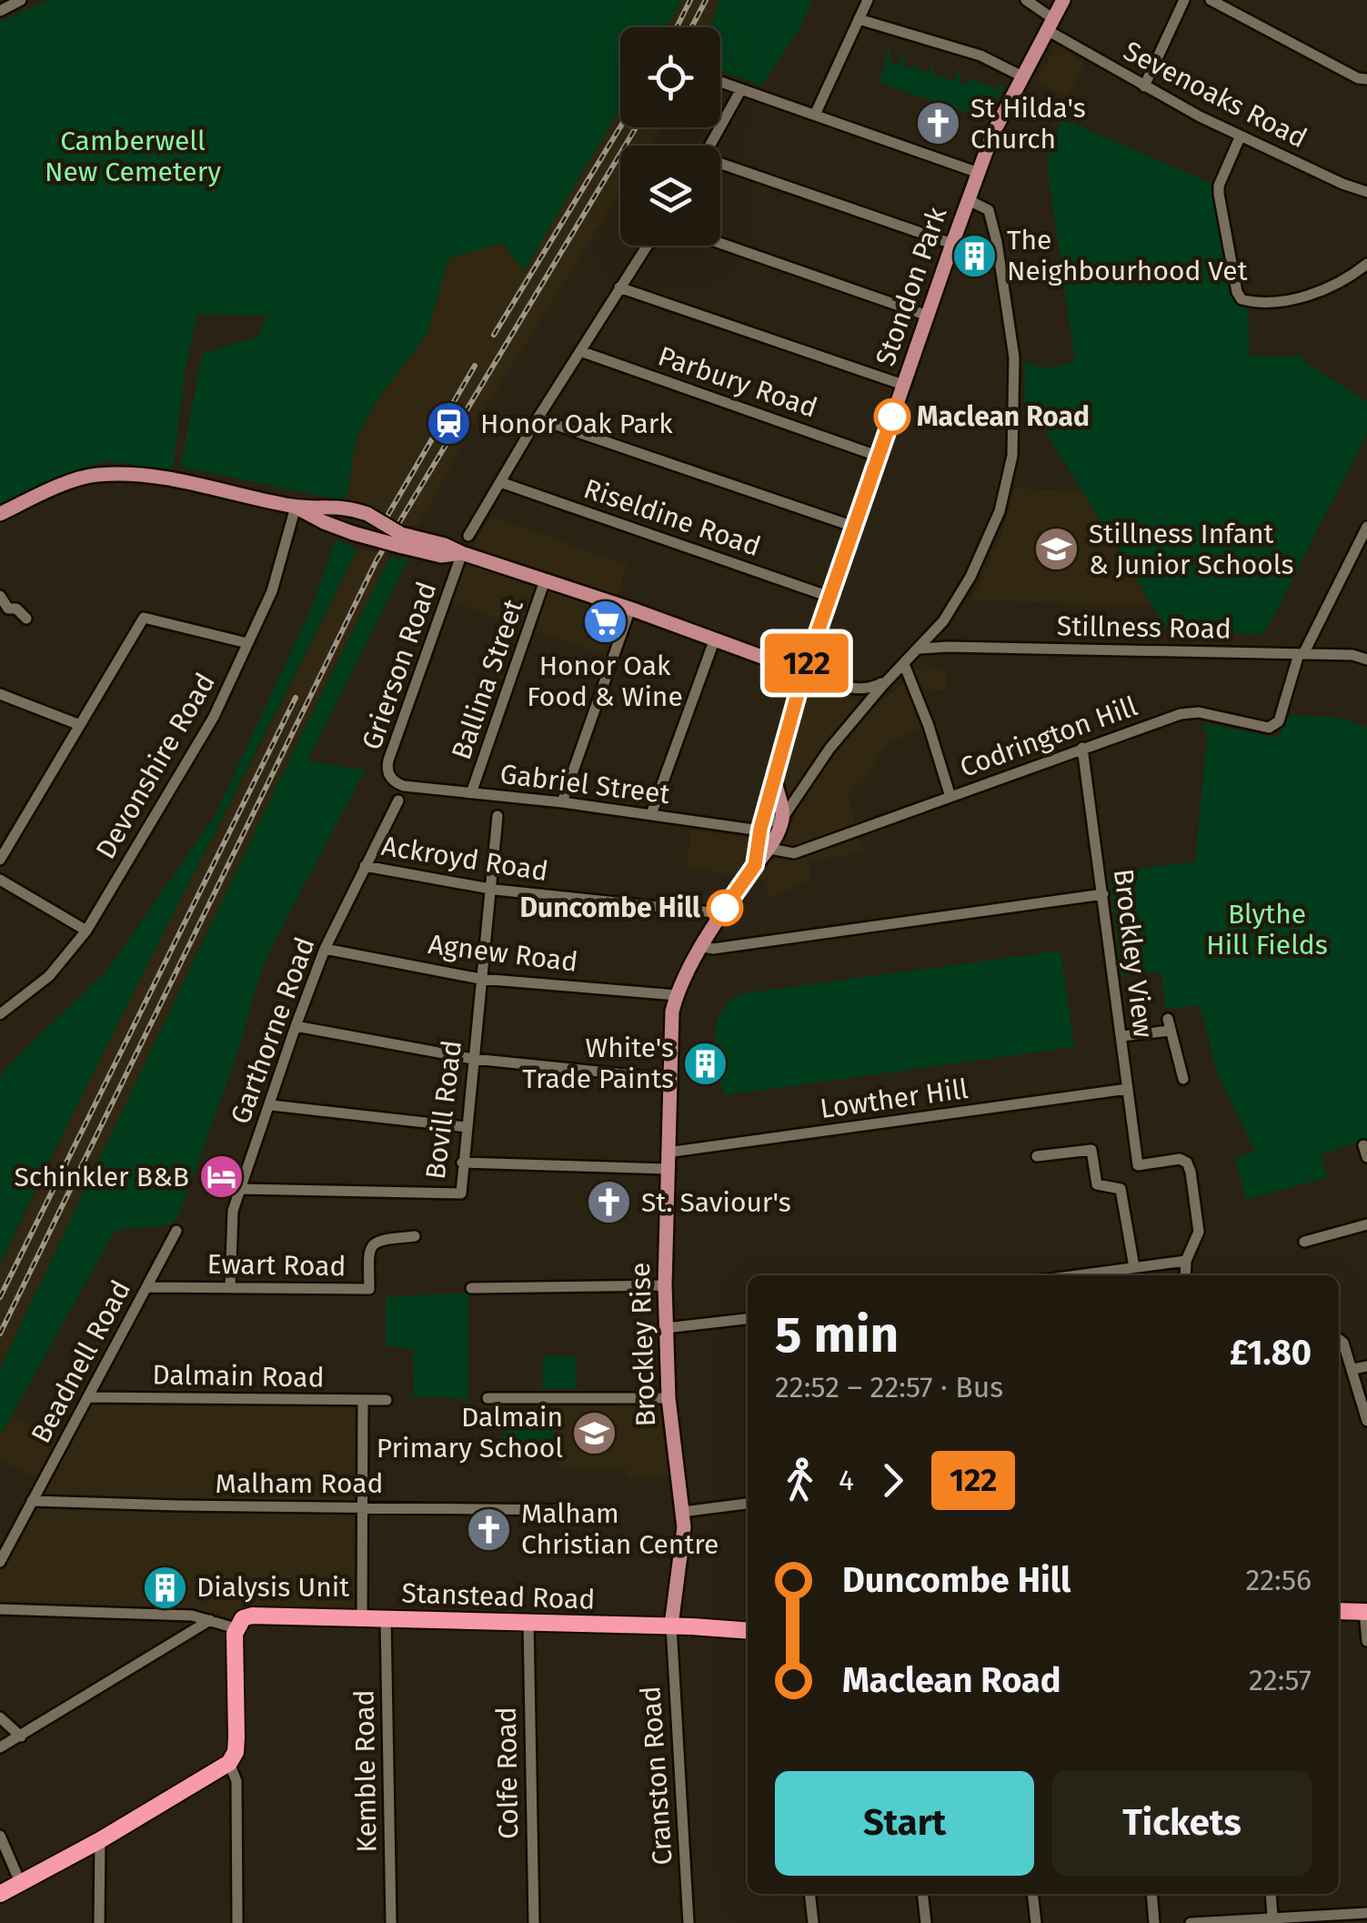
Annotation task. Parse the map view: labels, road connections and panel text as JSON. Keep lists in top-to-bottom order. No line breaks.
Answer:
{"streets":{"highway":["Stanstead Road"],"main road":["Stondon Park","Brockley Rise"],"street":["Sevenoaks Road","Parbury Road","Riseldine Road","Stillness Road","Grierson Road","Ballina Street","Codrington Hill","Devonshire Road","Gabriel Street","Ackroyd Road","Agnew Road","Brockley View","Garthorne Road","Lowther Hill","Bovill Road","Ewart Road","Beadnell Road","Dalmain Road","Malham Road","Kemble Road","Colfe Road","Cranston Road"]},"crossings":[["Sevenoaks Road","Stondon Park"],["Stondon Park","Parbury Road"],["Stondon Park","Riseldine Road"],["Stondon Park","Gabriel Street"],["Stondon Park","Brockley Rise"],["Stillness Road","Codrington Hill"],["Grierson Road","Gabriel Street"],["Ballina Street","Gabriel Street"],["Codrington Hill","Brockley View"],["Ackroyd Road","Garthorne Road"],["Ackroyd Road","Bovill Road"],["Ackroyd Road","Brockley Rise"],["Agnew Road","Garthorne Road"],["Agnew Road","Bovill Road"],["Agnew Road","Brockley Rise"],["Brockley View","Lowther Hill"],["Garthorne Road","Bovill Road"],["Garthorne Road","Ewart Road"],["Lowther Hill","Brockley Rise"],["Ewart Road","Beadnell Road"],["Brockley Rise","Stanstead Road"],["Brockley Rise","Cranston Road"],["Beadnell Road","Dalmain Road"],["Beadnell Road","Malham Road"],["Stanstead Road","Kemble Road"],["Stanstead Road","Colfe Road"],["Stanstead Road","Cranston Road"]],"parks":["Camberwell New Cemetery","Blythe Hill Fields"],"places":{"church":["St Hilda's Church","St. Saviour's","Malham Christian Centre"],"building":["The Neighbourhood Vet","White's Trade Paints","Dialysis Unit"],"other":["Maclean Road","Duncombe Hill"],"station":["Honor Oak Park"],"school or university":["Stillness Infant & Junior Schools","Dalmain Primary School"],"supermarket":["Honor Oak Food & Wine"],"hotel":["Schinkler B&B"]},"lines":["bus line 122"],"page":{"on_map":"122","heading":["5 min","22:52 – 22:57 · Bus","£1.80"],"legs":["4","122"],"list":[{"name":"Duncombe Hill","value":"22:56"},{"name":"Maclean Road","value":"22:57"}],"buttons":["Start","Tickets"]}}
